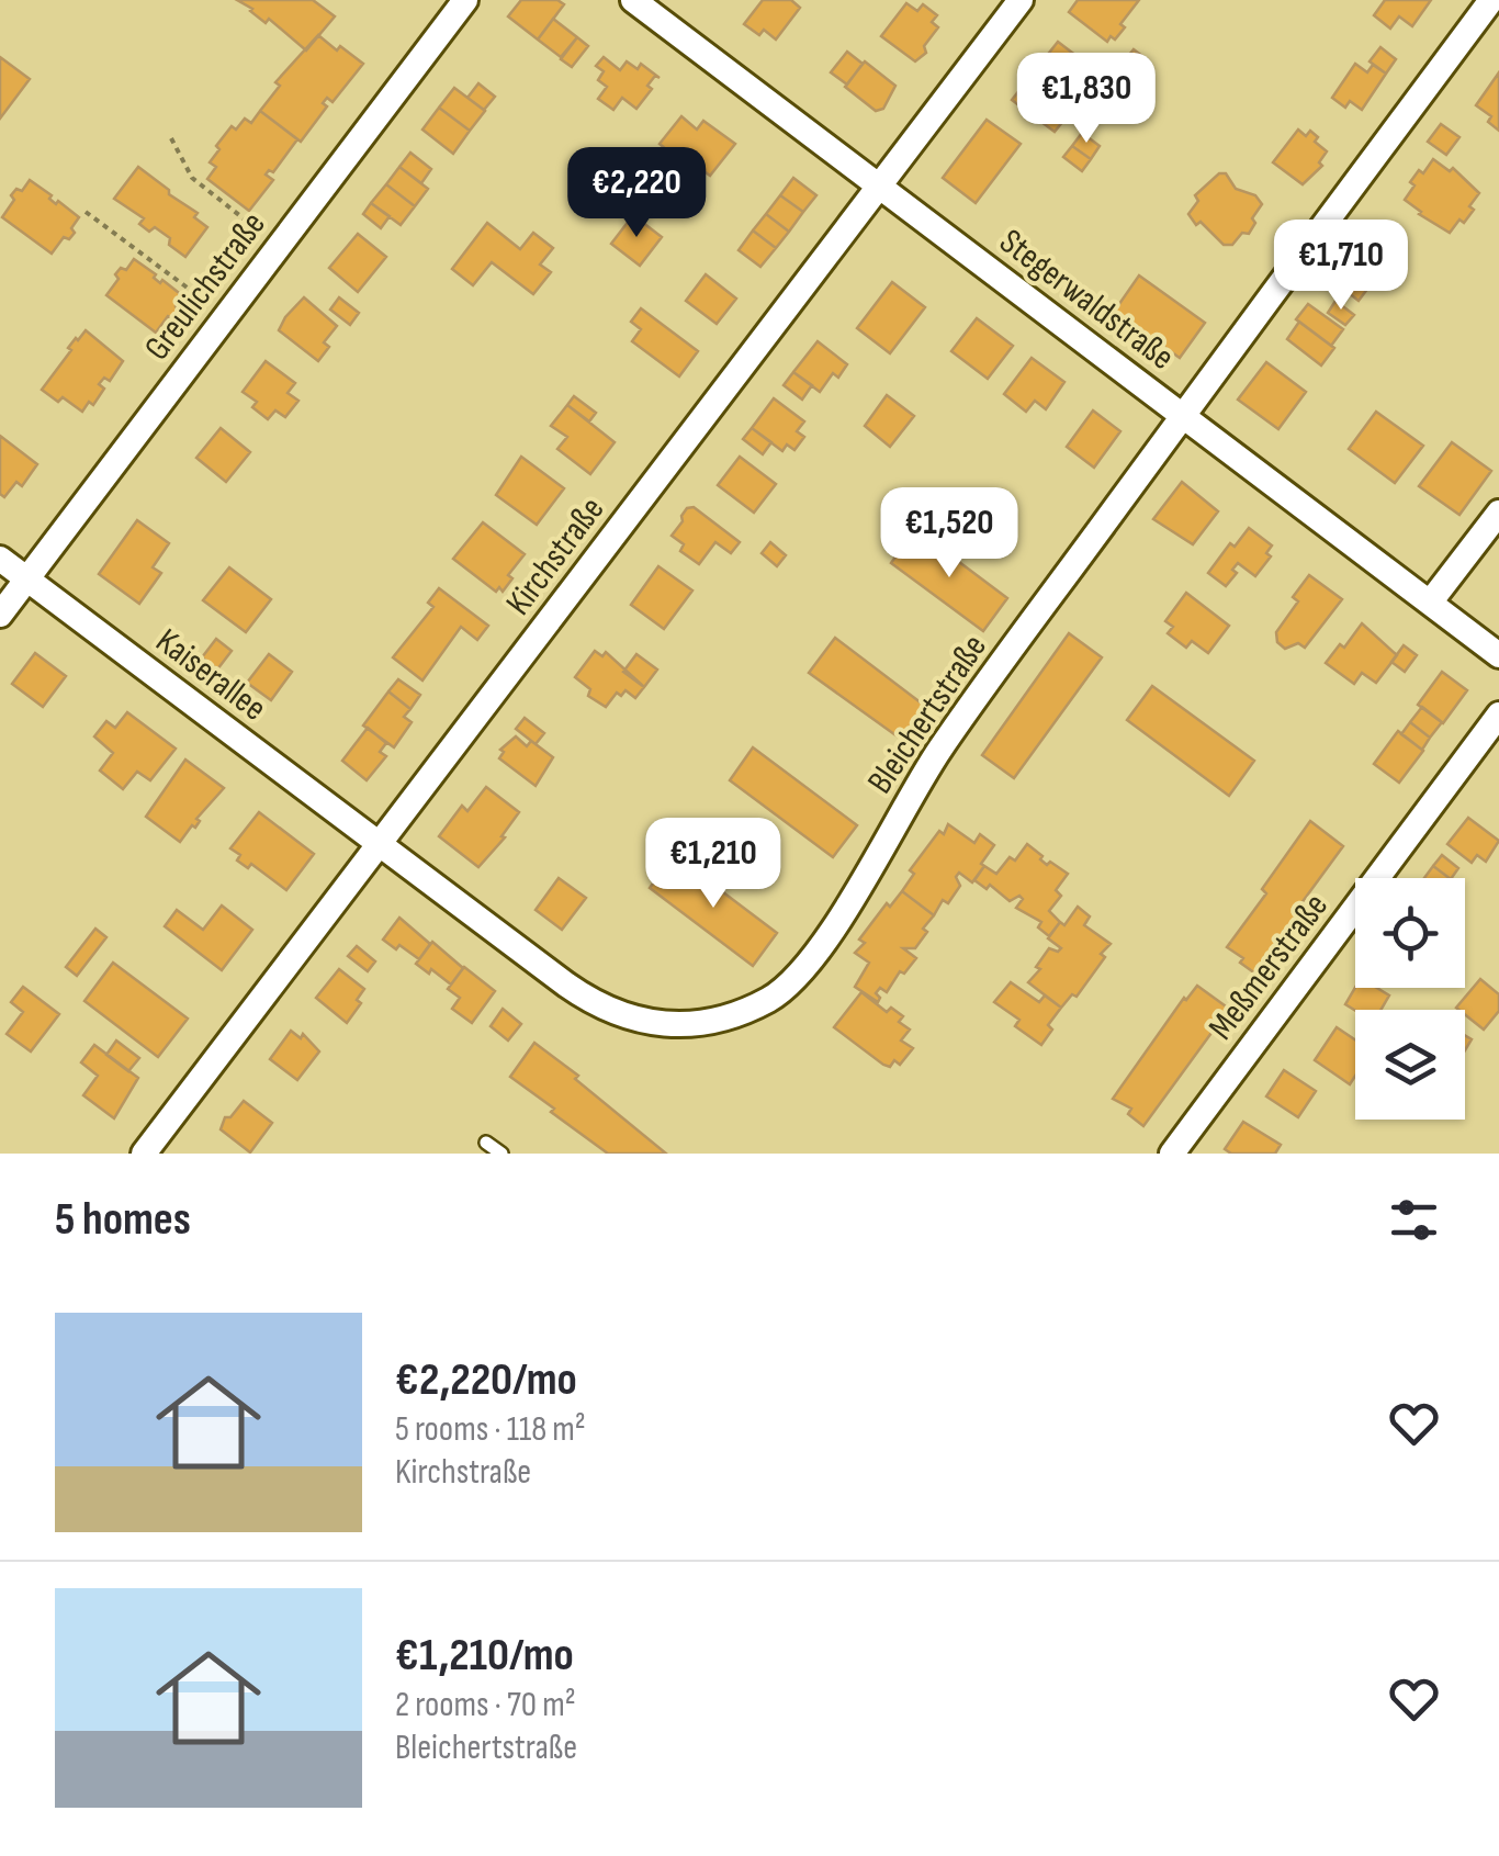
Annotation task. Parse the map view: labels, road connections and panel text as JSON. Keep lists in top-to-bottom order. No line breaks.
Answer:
{"streets":{"street":["Greulichstraße","Stegerwaldstraße","Kirchstraße","Kaiserallee","Bleichertstraße","Meßmerstraße"]},"crossings":[["Greulichstraße","Kaiserallee"],["Stegerwaldstraße","Kirchstraße"],["Stegerwaldstraße","Bleichertstraße"],["Kirchstraße","Kaiserallee"],["Kirchstraße","Bleichertstraße"],["Kaiserallee","Bleichertstraße"]],"page":{"price":["€1,830","€2,220","€1,710","€1,520","€1,210"],"heading":"5 homes","list":[{"name":"€2,220/mo","note":"5 rooms · 118 m² · Kirchstraße"},{"name":"€1,210/mo","note":"2 rooms · 70 m² · Bleichertstraße"}]}}
